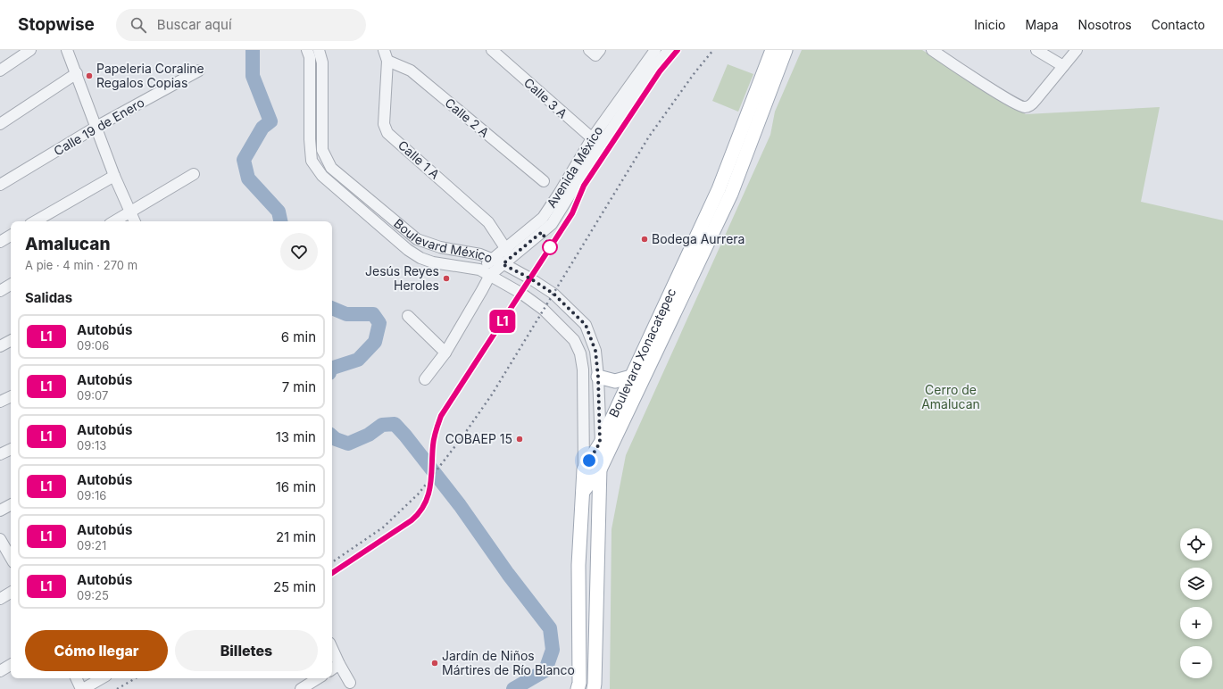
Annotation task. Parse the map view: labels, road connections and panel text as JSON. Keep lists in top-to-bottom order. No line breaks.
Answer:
{"streets":{"main road":["Boulevard México","Boulevard Xonacatepec"],"street":["Calle 3 A","Calle 2 A","Calle 19 de Enero","Calle 1 A","Avenida México"]},"crossings":[["Calle 3 A","Avenida México"],["Calle 2 A","Calle 1 A"],["Calle 1 A","Avenida México"],["Calle 1 A","Boulevard México"],["Avenida México","Boulevard México"],["Boulevard México","Boulevard Xonacatepec"]],"parks":["Cerro de Amalucan"],"places":["Papeleria Coraline Regalos Copias","Bodega Aurrera","Jesús Reyes Heroles","COBAEP 15","Jardín de Niños Mártires de Río Blanco"],"lines":["bus line L1"],"page":{"header":"Stopwise","search":"Buscar aquí","nav":["Inicio","Mapa","Nosotros","Contacto"],"on_map":"L1","heading":[["Amalucan","A pie · 4 min · 270 m"],"Salidas"],"list":[{"mark":"L1","name":"Autobús","note":"09:06","value":"6 min"},{"mark":"L1","name":"Autobús","note":"09:07","value":"7 min"},{"mark":"L1","name":"Autobús","note":"09:13","value":"13 min"},{"mark":"L1","name":"Autobús","note":"09:16","value":"16 min"},{"mark":"L1","name":"Autobús","note":"09:21","value":"21 min"},{"mark":"L1","name":"Autobús","note":"09:25","value":"25 min"}],"map_buttons":["+","−"],"buttons":["Cómo llegar","Billetes"]}}
